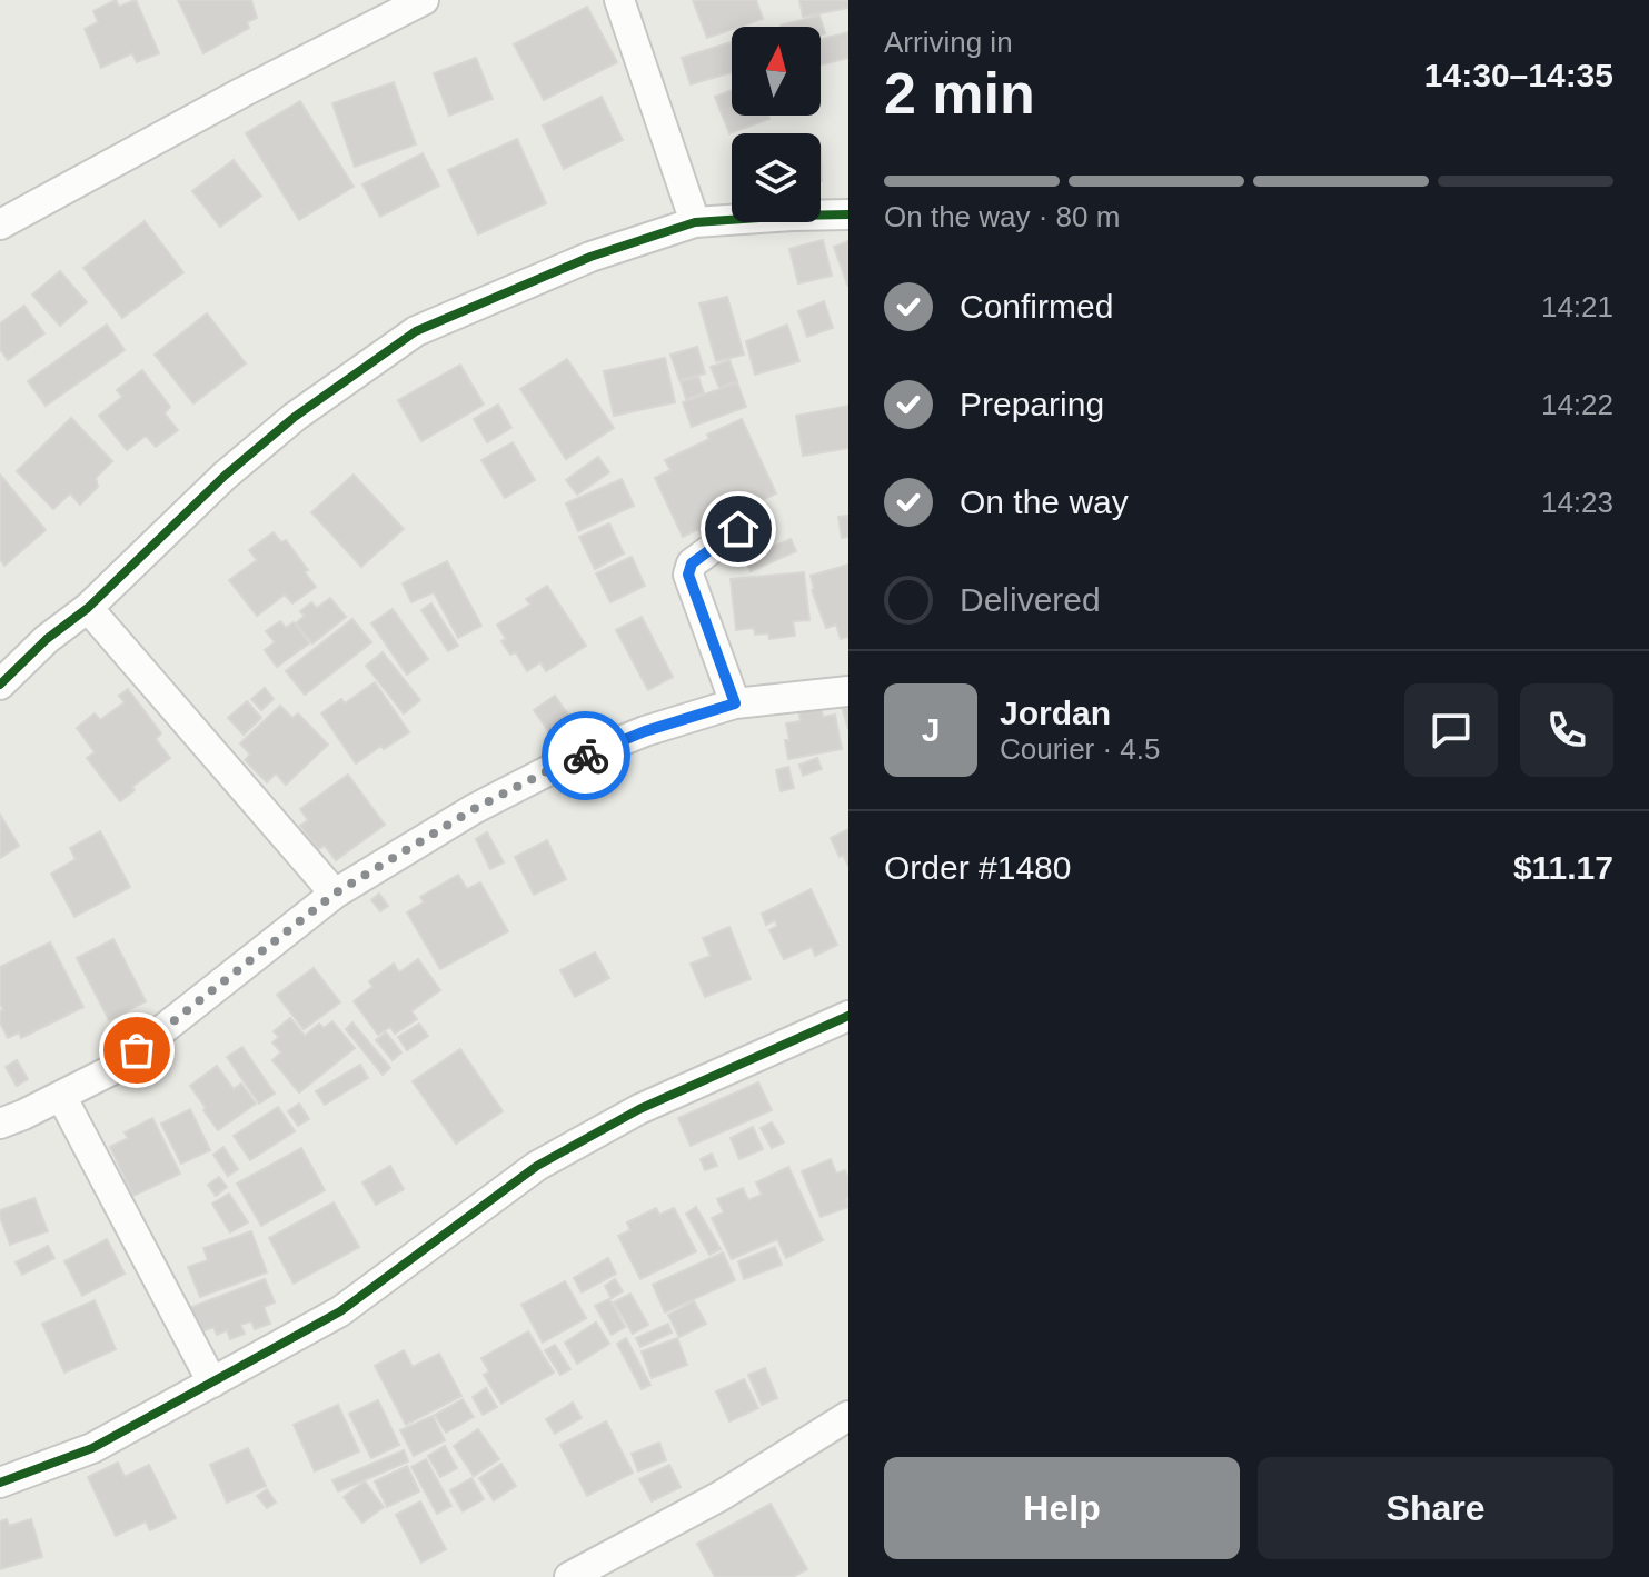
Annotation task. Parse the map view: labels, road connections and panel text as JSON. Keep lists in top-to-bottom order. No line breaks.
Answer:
{"north":"top","page":{"heading":["2 min","Arriving in","14:30–14:35"],"panel":["Jordan","Courier · 4.5","Order #1480","$11.17"],"bar":"On the way · 80 m","list":[["Confirmed","14:21"],["Preparing","14:22"],["On the way","14:23"],"Delivered"],"round":"J","buttons":["Help","Share"]}}
